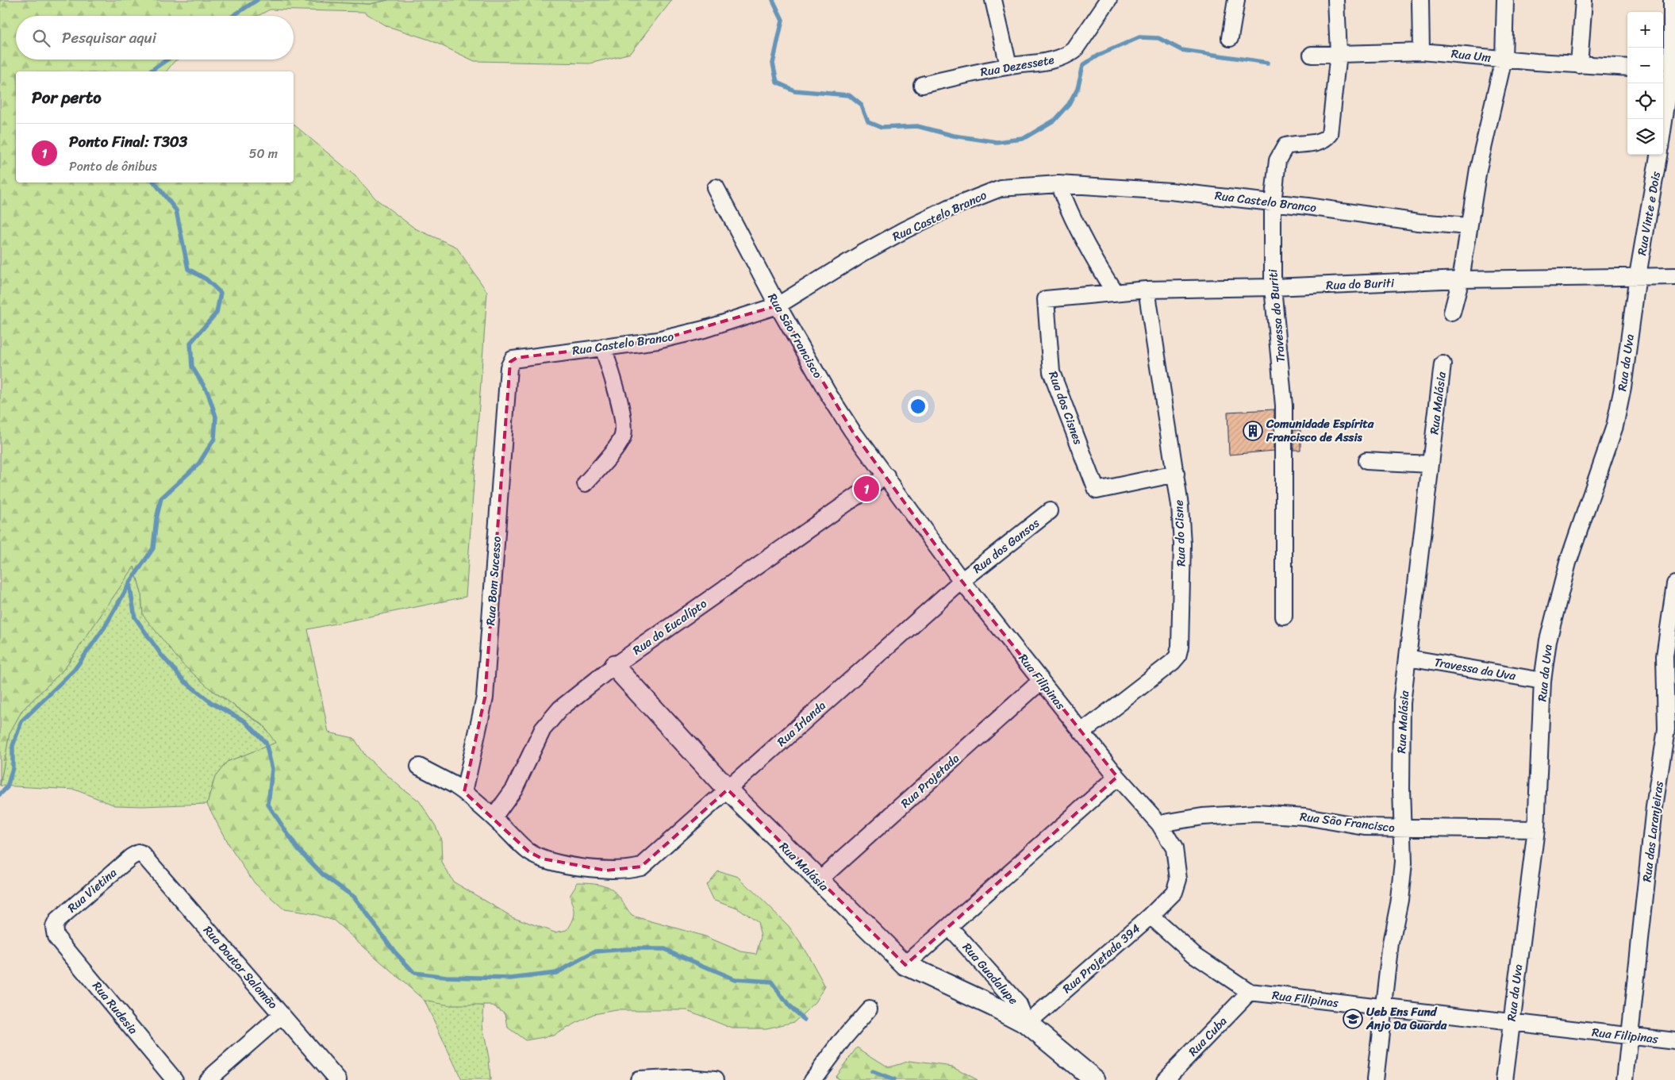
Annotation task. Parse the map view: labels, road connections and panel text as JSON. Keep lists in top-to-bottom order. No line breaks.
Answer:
{"streets":{"street":["Rua Um","Rua Dezessete","Rua Castelo Branco","Rua Vinte e Dois","Rua do Buriti","Travessa do Buriti","Rua São Francisco","Rua da Uva","Rua Malásia","Rua dos Cisnes","Rua do Cisne","Rua dos Gansos","Rua Bom Sucesso","Rua do Eucalípto","Travessa da Uva","Rua Filipinas","Rua Irlanda","Rua Projetada","Rua das Laranjeiras","Rua Vietina","Rua Projetada 394","Rua Doutor Salomão","Rua Guadalupe","Rua Rudesia","Rua Cuba"]},"crossings":[["Rua Um","Travessa do Buriti"],["Rua Castelo Branco","Travessa do Buriti"],["Rua Castelo Branco","Rua São Francisco"],["Rua Castelo Branco","Rua Bom Sucesso"],["Rua Vinte e Dois","Rua do Buriti"],["Rua Vinte e Dois","Rua da Uva"],["Rua do Buriti","Travessa do Buriti"],["Rua do Buriti","Rua da Uva"],["Rua do Buriti","Rua dos Cisnes"],["Rua do Buriti","Rua do Cisne"],["Rua São Francisco","Rua da Uva"],["Rua São Francisco","Rua Malásia"],["Rua São Francisco","Rua do Eucalípto"],["Rua São Francisco","Rua Filipinas"],["Rua da Uva","Travessa da Uva"],["Rua da Uva","Rua Filipinas"],["Rua Malásia","Rua do Eucalípto"],["Rua Malásia","Travessa da Uva"],["Rua Malásia","Rua Filipinas"],["Rua Malásia","Rua Irlanda"],["Rua Malásia","Rua Projetada"],["Rua Malásia","Rua Projetada 394"],["Rua Malásia","Rua Guadalupe"],["Rua dos Cisnes","Rua do Cisne"],["Rua do Cisne","Rua Filipinas"],["Rua dos Gansos","Rua Filipinas"],["Rua dos Gansos","Rua Irlanda"],["Rua do Eucalípto","Rua Filipinas"],["Rua do Eucalípto","Rua Irlanda"],["Rua Filipinas","Rua Irlanda"],["Rua Filipinas","Rua Projetada"],["Rua Filipinas","Rua das Laranjeiras"],["Rua Filipinas","Rua Projetada 394"],["Rua Filipinas","Rua Cuba"],["Rua Vietina","Rua Doutor Salomão"],["Rua Vietina","Rua Rudesia"],["Rua Projetada 394","Rua Guadalupe"]],"places":{"building":["Comunidade Espírita Francisco de Assis"],"school or university":["Ueb Ens Fund Anjo Da Guarda"]},"page":{"map_buttons":["+","−"],"search":"Pesquisar aqui","heading":"Por perto","list":[{"mark":"1","name":"Ponto Final: T303","note":"Ponto de ônibus","value":"50 m"}],"pins":"1"}}
